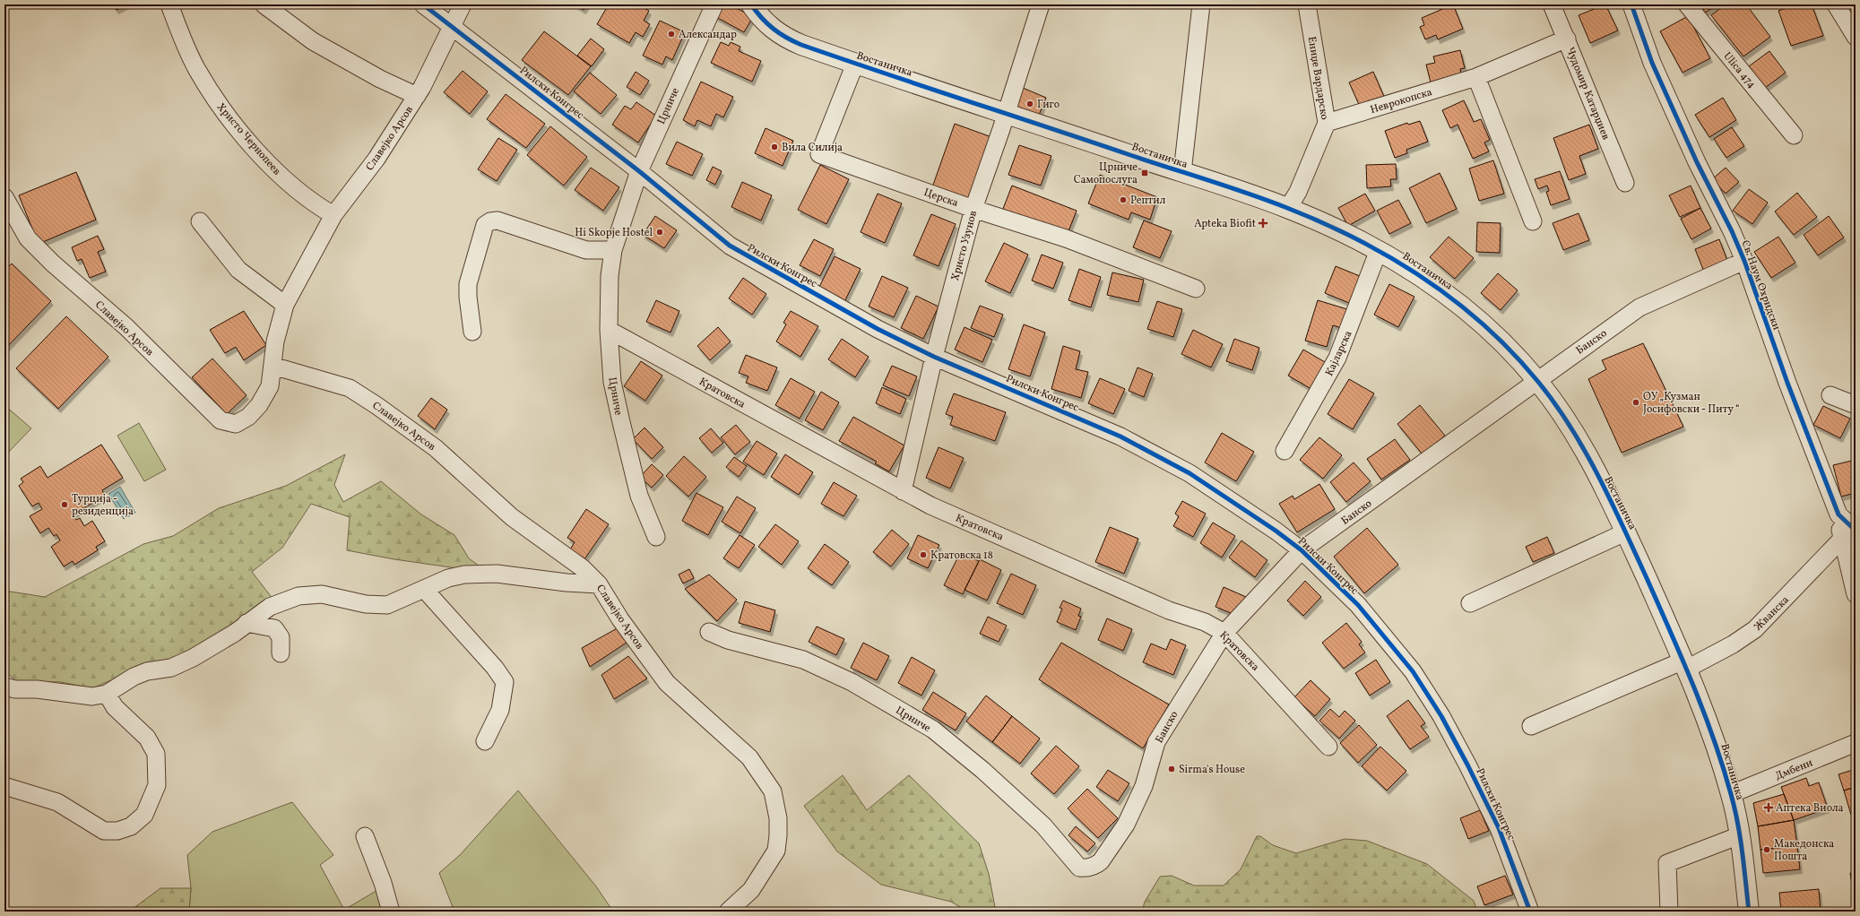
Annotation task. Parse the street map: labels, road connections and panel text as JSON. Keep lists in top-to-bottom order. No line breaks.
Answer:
{"streets":{"street":["Востаничка","Ulica 474","Ениџе Вардарско","Рилски Конгрес","Чудомир Катарџиев","Неврокопска","Црниче","Славејко Арсов","Христо Чернопеев","Церска","Христо Узунов","Св. Наум Охридски","Банско","Кајларска","Кратовска","Жванска","Дмбени"]},"crossings":[["Востаничка","Ениџе Вардарско"],["Востаничка","Церска"],["Востаничка","Христо Узунов"],["Востаничка","Банско"],["Востаничка","Кајларска"],["Востаничка","Жванска"],["Востаничка","Дмбени"],["Ениџе Вардарско","Неврокопска"],["Рилски Конгрес","Црниче"],["Рилски Конгрес","Славејко Арсов"],["Рилски Конгрес","Христо Узунов"],["Рилски Конгрес","Банско"],["Чудомир Катарџиев","Неврокопска"],["Црниче","Банско"],["Црниче","Кратовска"],["Славејко Арсов","Христо Чернопеев"],["Церска","Христо Узунов"],["Христо Узунов","Кратовска"],["Св. Наум Охридски","Банско"],["Банско","Кратовска"]],"places":{"other":["Александар","Гиго","Вила Силија","Рептил","Hi Skopje Hostel","ОУ „Кузман Јосифовски - Питу “","Турција - резиденција","Кратовска 18","Sirma's House","Македонска Пошта"],"transit":["Црниче Самопослуга"],"health":["Apteka Biofit","Аптека Виола"]}}
